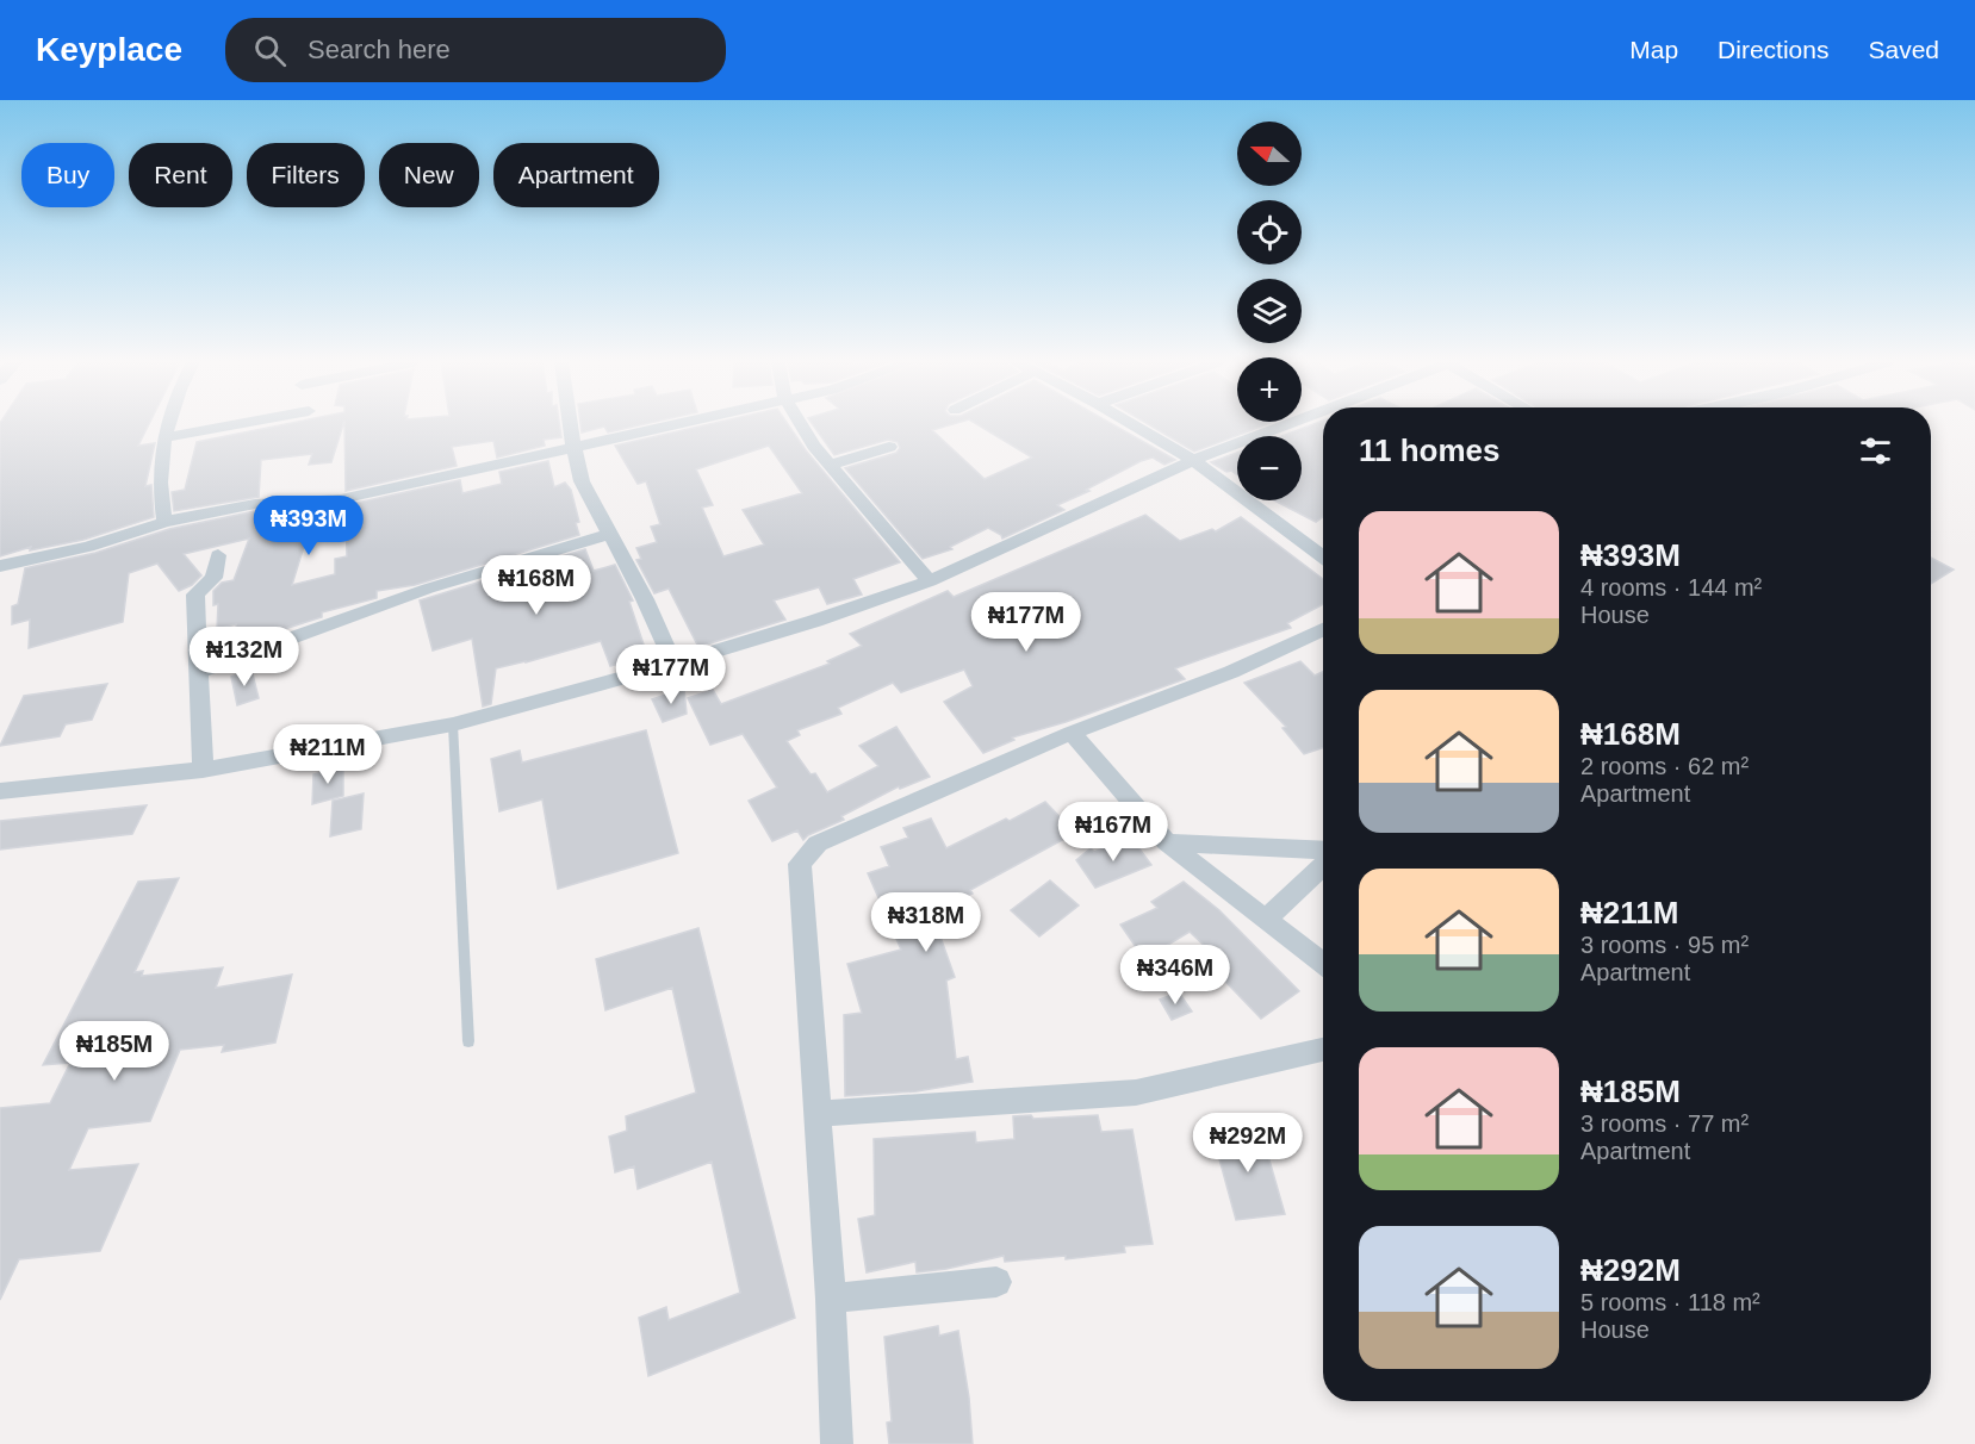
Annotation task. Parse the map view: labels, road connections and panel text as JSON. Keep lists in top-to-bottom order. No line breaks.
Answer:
{"north":"left","page":{"header":"Keyplace","search":"Search here","nav":["Map","Directions","Saved"],"map_buttons":["+","−"],"chip":["Buy","Rent","Filters","New","Apartment"],"heading":"11 homes","list":[{"name":"₦393M","note":"4 rooms · 144 m² · House"},{"name":"₦168M","note":"2 rooms · 62 m² · Apartment"},{"name":"₦211M","note":"3 rooms · 95 m² · Apartment"},{"name":"₦185M","note":"3 rooms · 77 m² · Apartment"},{"name":"₦292M","note":"5 rooms · 118 m² · House"}],"price":["₦393M","₦168M","₦177M","₦132M","₦177M","₦211M","₦167M","₦318M","₦346M","₦185M","₦292M"]}}
